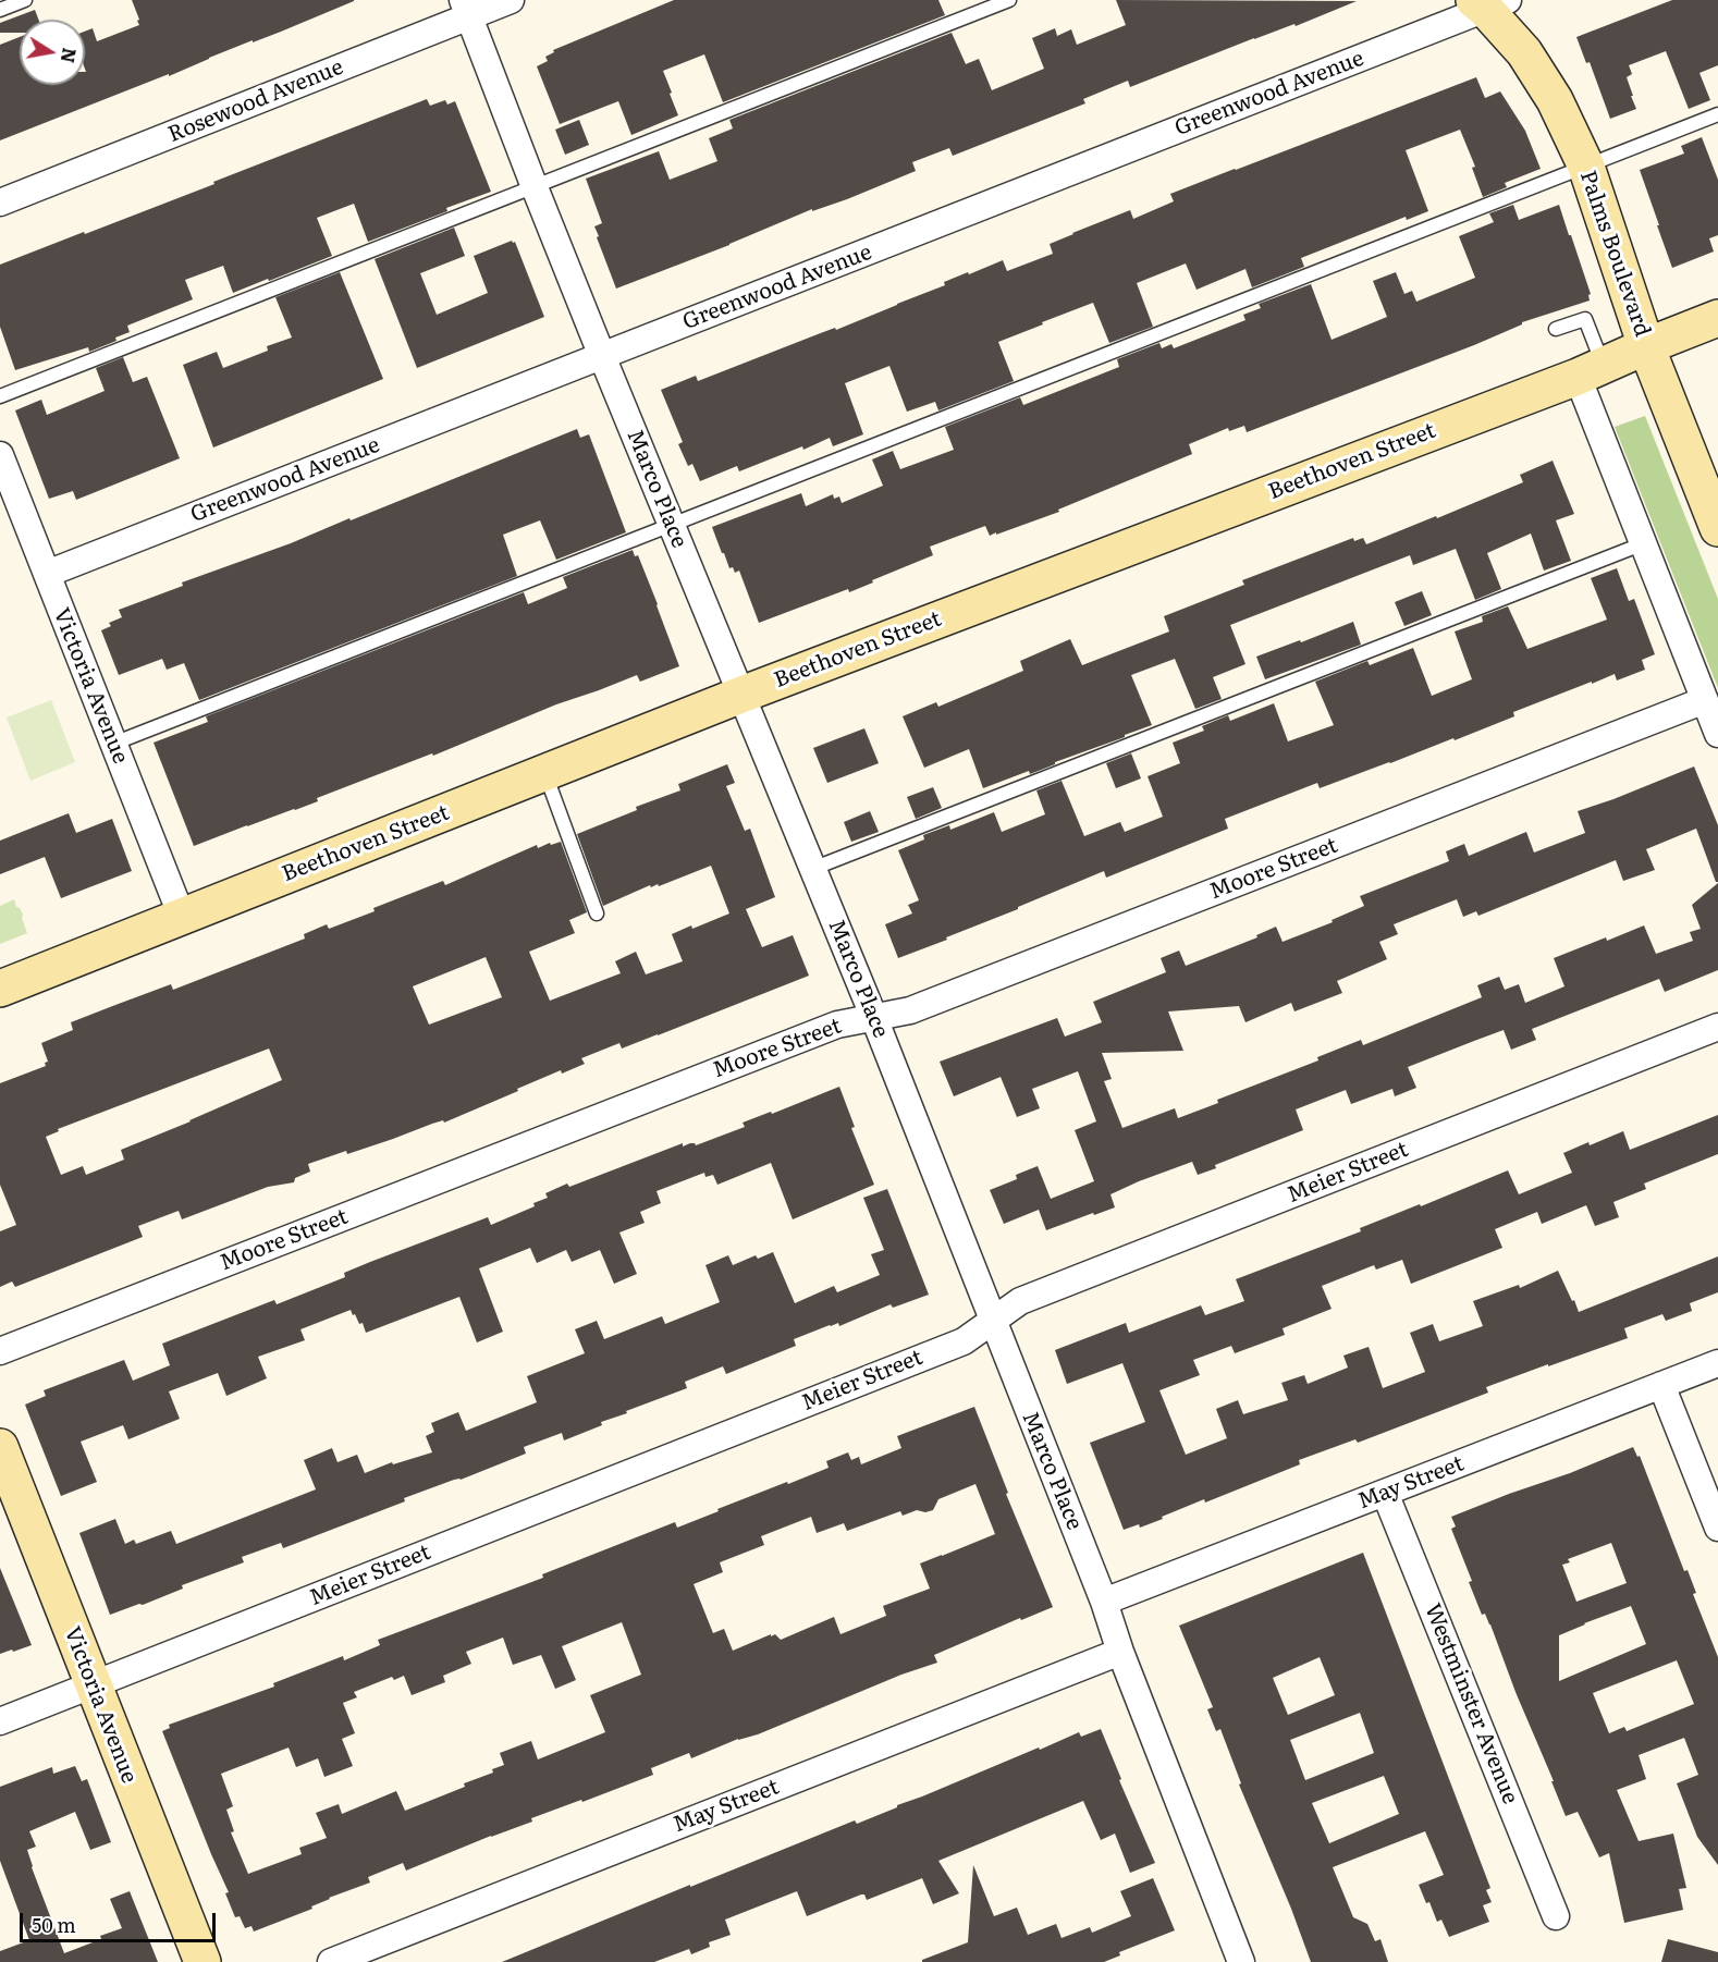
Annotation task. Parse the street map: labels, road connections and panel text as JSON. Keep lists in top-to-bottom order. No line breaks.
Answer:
{"streets":{"street":["Greenwood Avenue","Rosewood Avenue","Palms Boulevard","Beethoven Street","Marco Place","Victoria Avenue","Moore Street","Meier Street","May Street","Westminster Avenue"]},"crossings":[["Greenwood Avenue","Palms Boulevard"],["Greenwood Avenue","Marco Place"],["Greenwood Avenue","Victoria Avenue"],["Rosewood Avenue","Marco Place"],["Palms Boulevard","Beethoven Street"],["Beethoven Street","Marco Place"],["Beethoven Street","Victoria Avenue"],["Marco Place","Moore Street"],["Marco Place","Meier Street"],["Marco Place","May Street"],["Victoria Avenue","Meier Street"],["May Street","Westminster Avenue"]],"scale_bar":"50 m","north":"right"}
